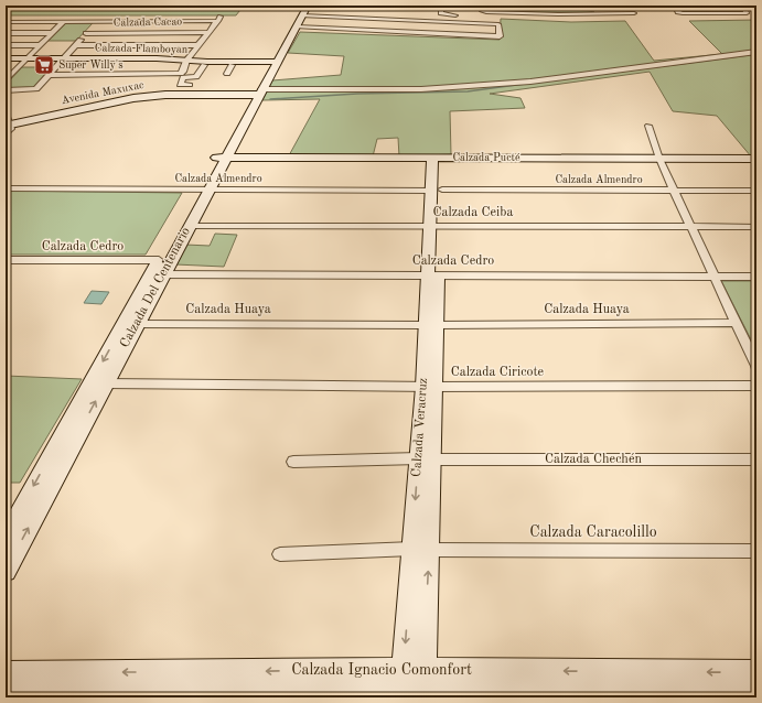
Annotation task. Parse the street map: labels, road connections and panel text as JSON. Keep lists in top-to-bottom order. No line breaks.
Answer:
{"streets":{"main road":["Calzada Flamboyan","Avenida Maxuxac","Calzada Pucté","Calzada Del Centenario","Calzada Veracruz","Calzada Ignacio Comonfort"],"street":["Calzada Cacao","Calzada Almendro","Calzada Ceiba","Calzada Cedro","Calzada Huaya","Calzada Ciricote","Calzada Chechén","Calzada Caracolillo"]},"crossings":[["Calzada Flamboyan","Calzada Del Centenario"],["Avenida Maxuxac","Calzada Del Centenario"],["Calzada Pucté","Calzada Del Centenario"],["Calzada Pucté","Calzada Veracruz"],["Calzada Almendro","Calzada Del Centenario"],["Calzada Almendro","Calzada Veracruz"],["Calzada Ceiba","Calzada Del Centenario"],["Calzada Ceiba","Calzada Veracruz"],["Calzada Cedro","Calzada Del Centenario"],["Calzada Cedro","Calzada Veracruz"],["Calzada Del Centenario","Calzada Huaya"],["Calzada Del Centenario","Calzada Ciricote"],["Calzada Huaya","Calzada Veracruz"],["Calzada Ciricote","Calzada Veracruz"],["Calzada Veracruz","Calzada Chechén"],["Calzada Veracruz","Calzada Caracolillo"],["Calzada Veracruz","Calzada Ignacio Comonfort"]],"places":{"supermarket":["Super Willy's"]}}
